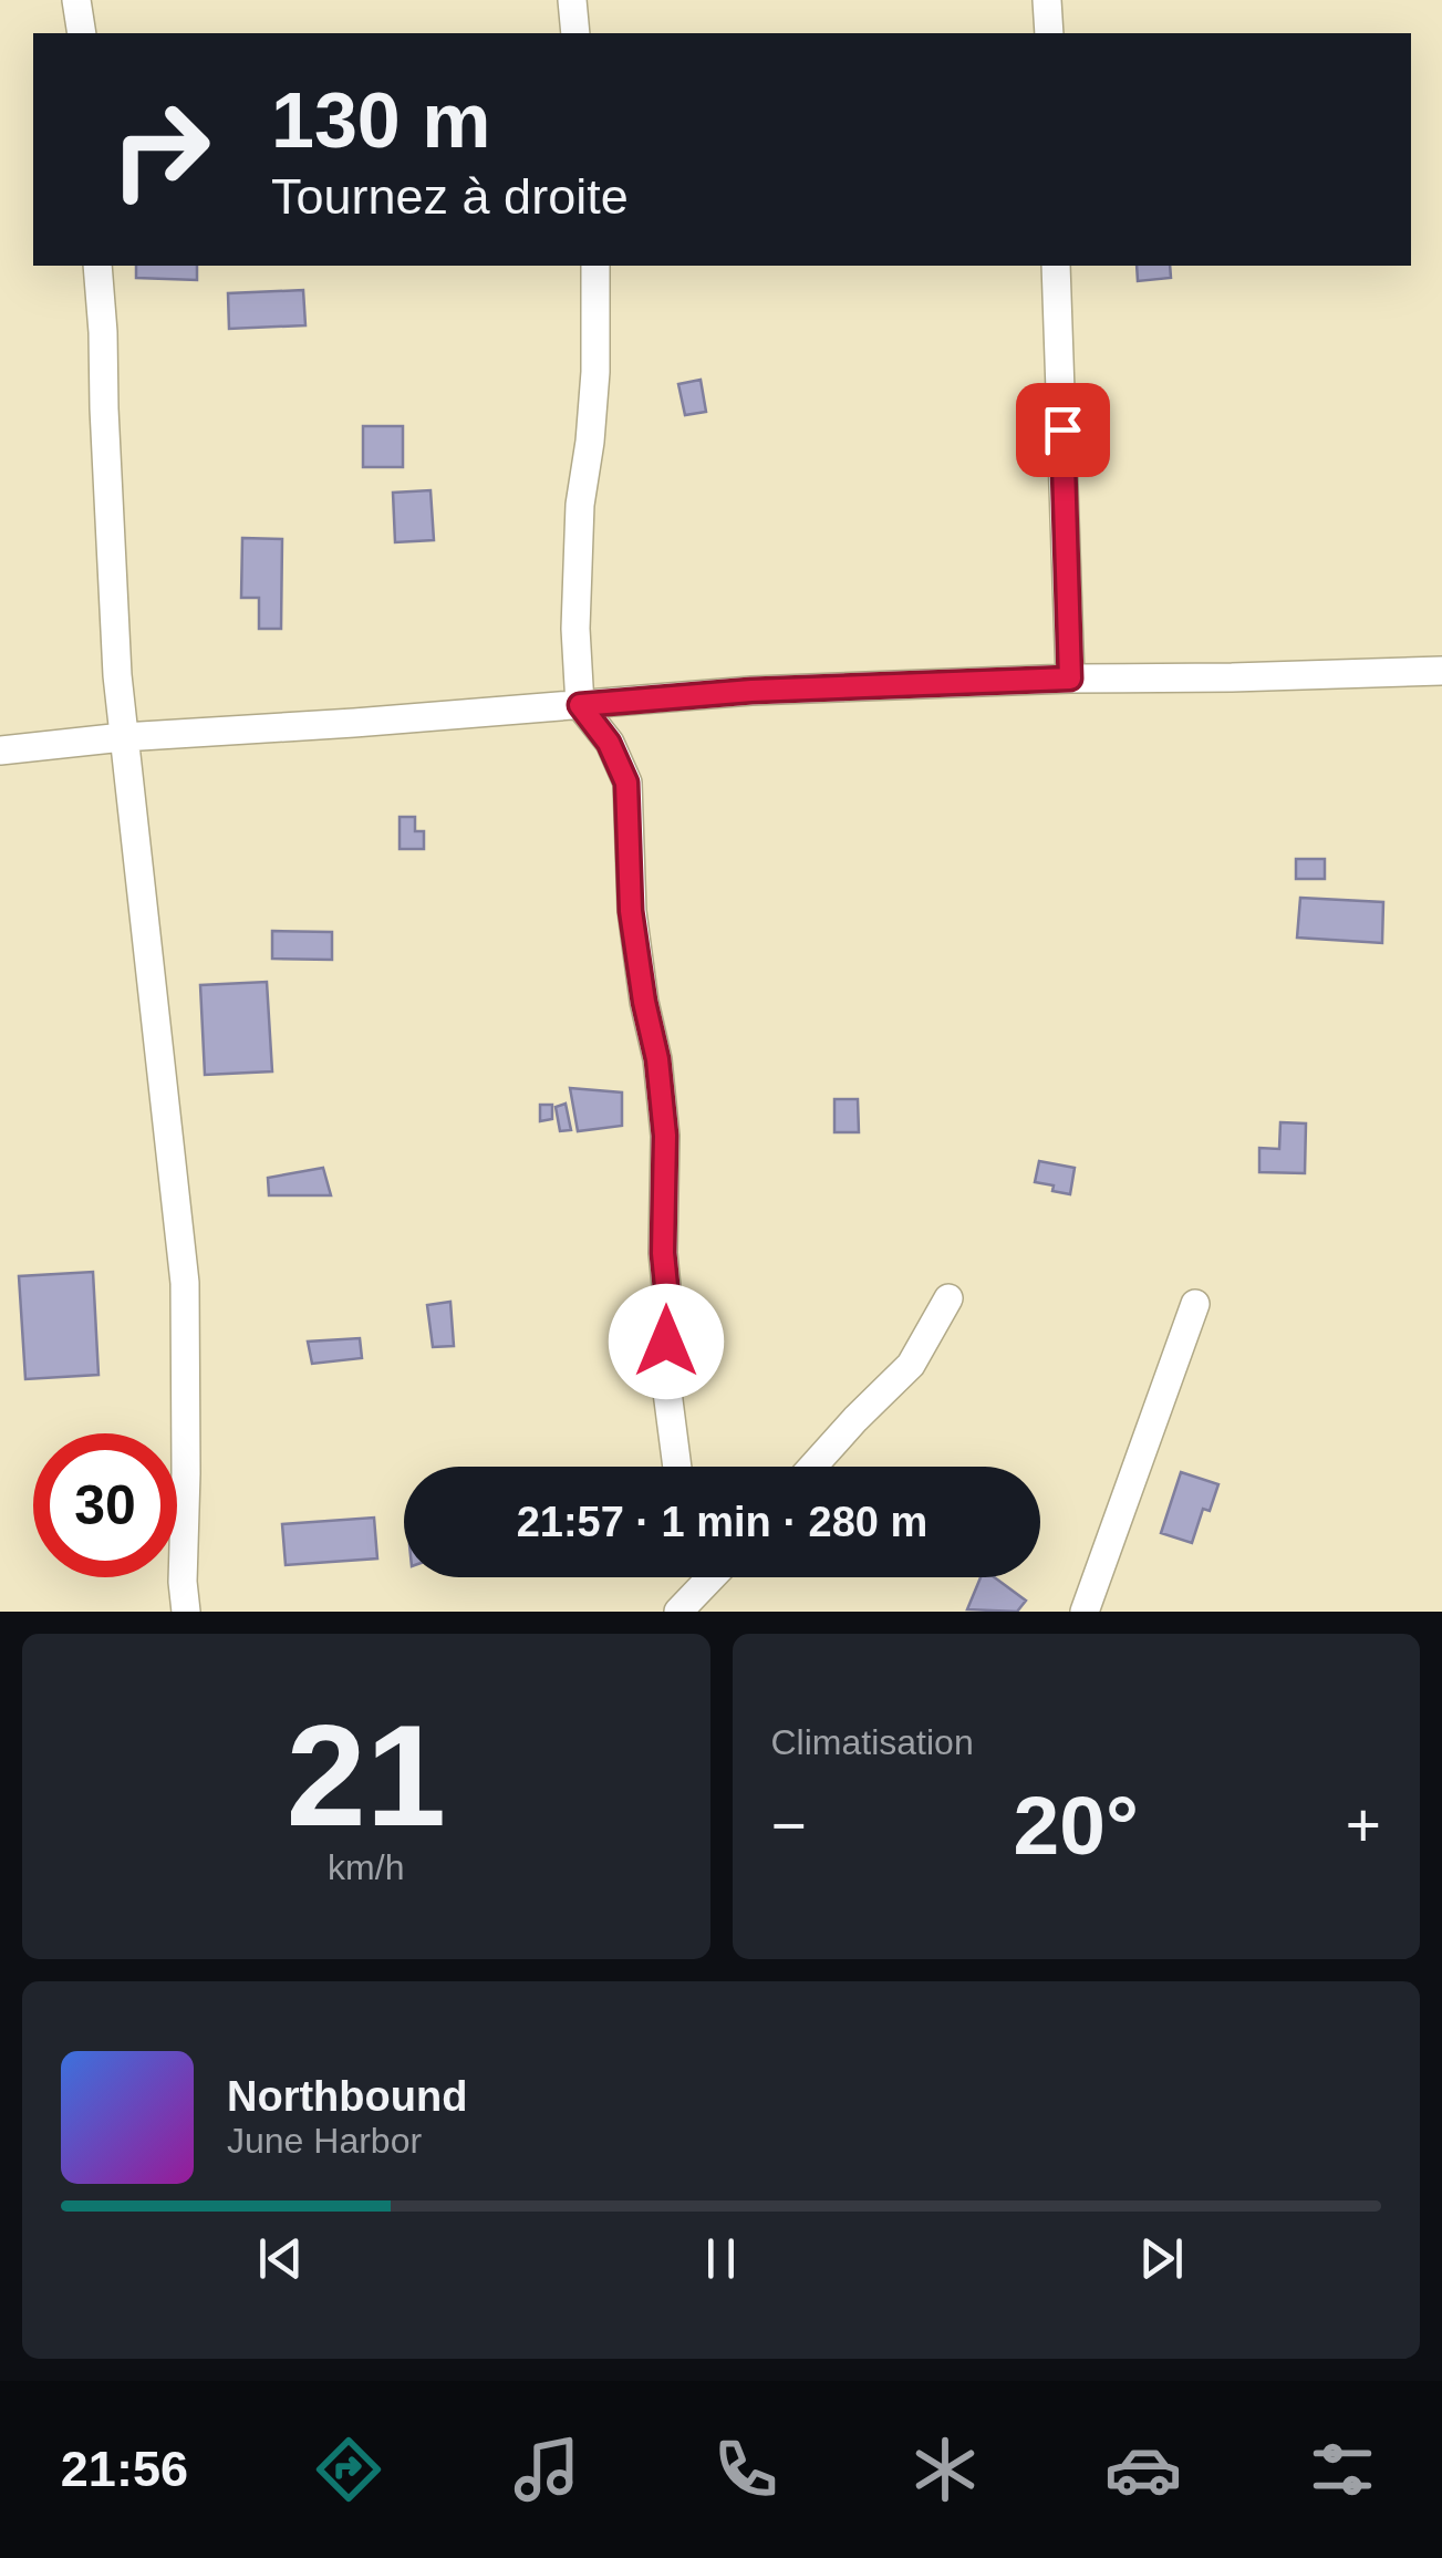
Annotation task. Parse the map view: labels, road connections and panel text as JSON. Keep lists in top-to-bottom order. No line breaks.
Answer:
{"page":{"turn":["130 m","Tournez à droite"],"limit":"30","trip":"21:57 · 1 min · 280 m","tile":[["21","km/h"],"Climatisation"],"heat":["−","20°","+"],"song":["Northbound","June Harbor"],"tabs":"21:56"}}
